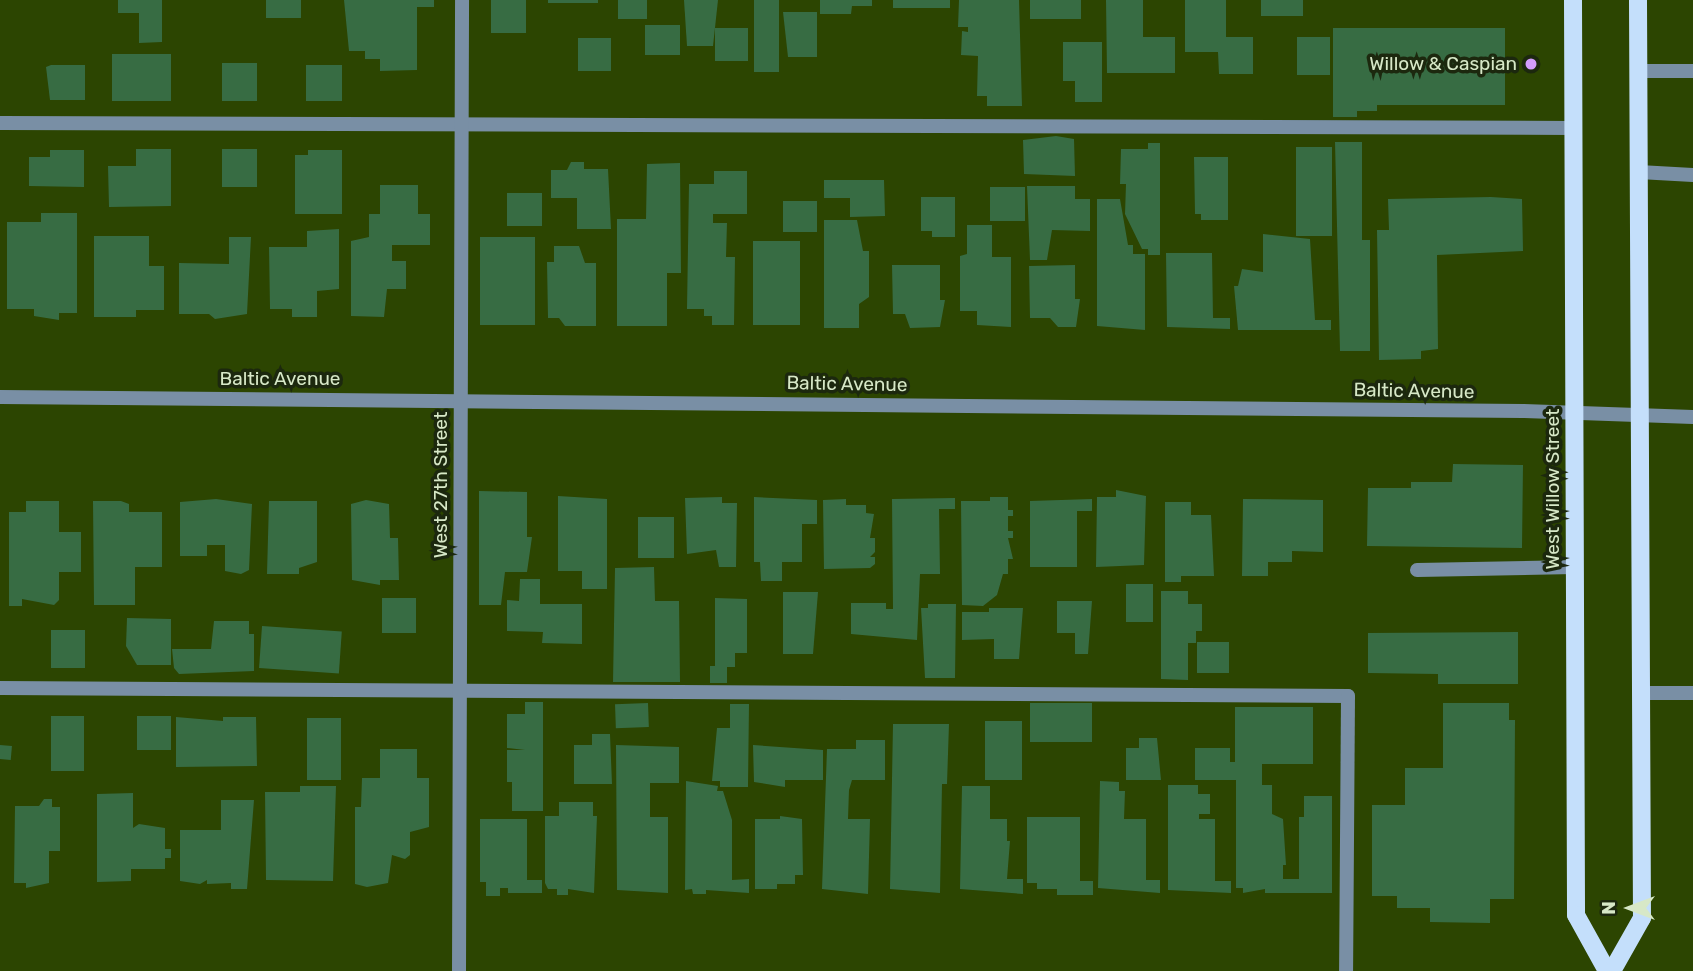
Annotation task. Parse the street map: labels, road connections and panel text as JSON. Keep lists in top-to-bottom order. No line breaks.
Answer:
{"streets":{"main road":["West Willow Street"],"street":["Baltic Avenue","West 27th Street"]},"crossings":[["Baltic Avenue","West 27th Street"],["Baltic Avenue","West Willow Street"]],"places":["Willow & Caspian"],"north":"left"}
